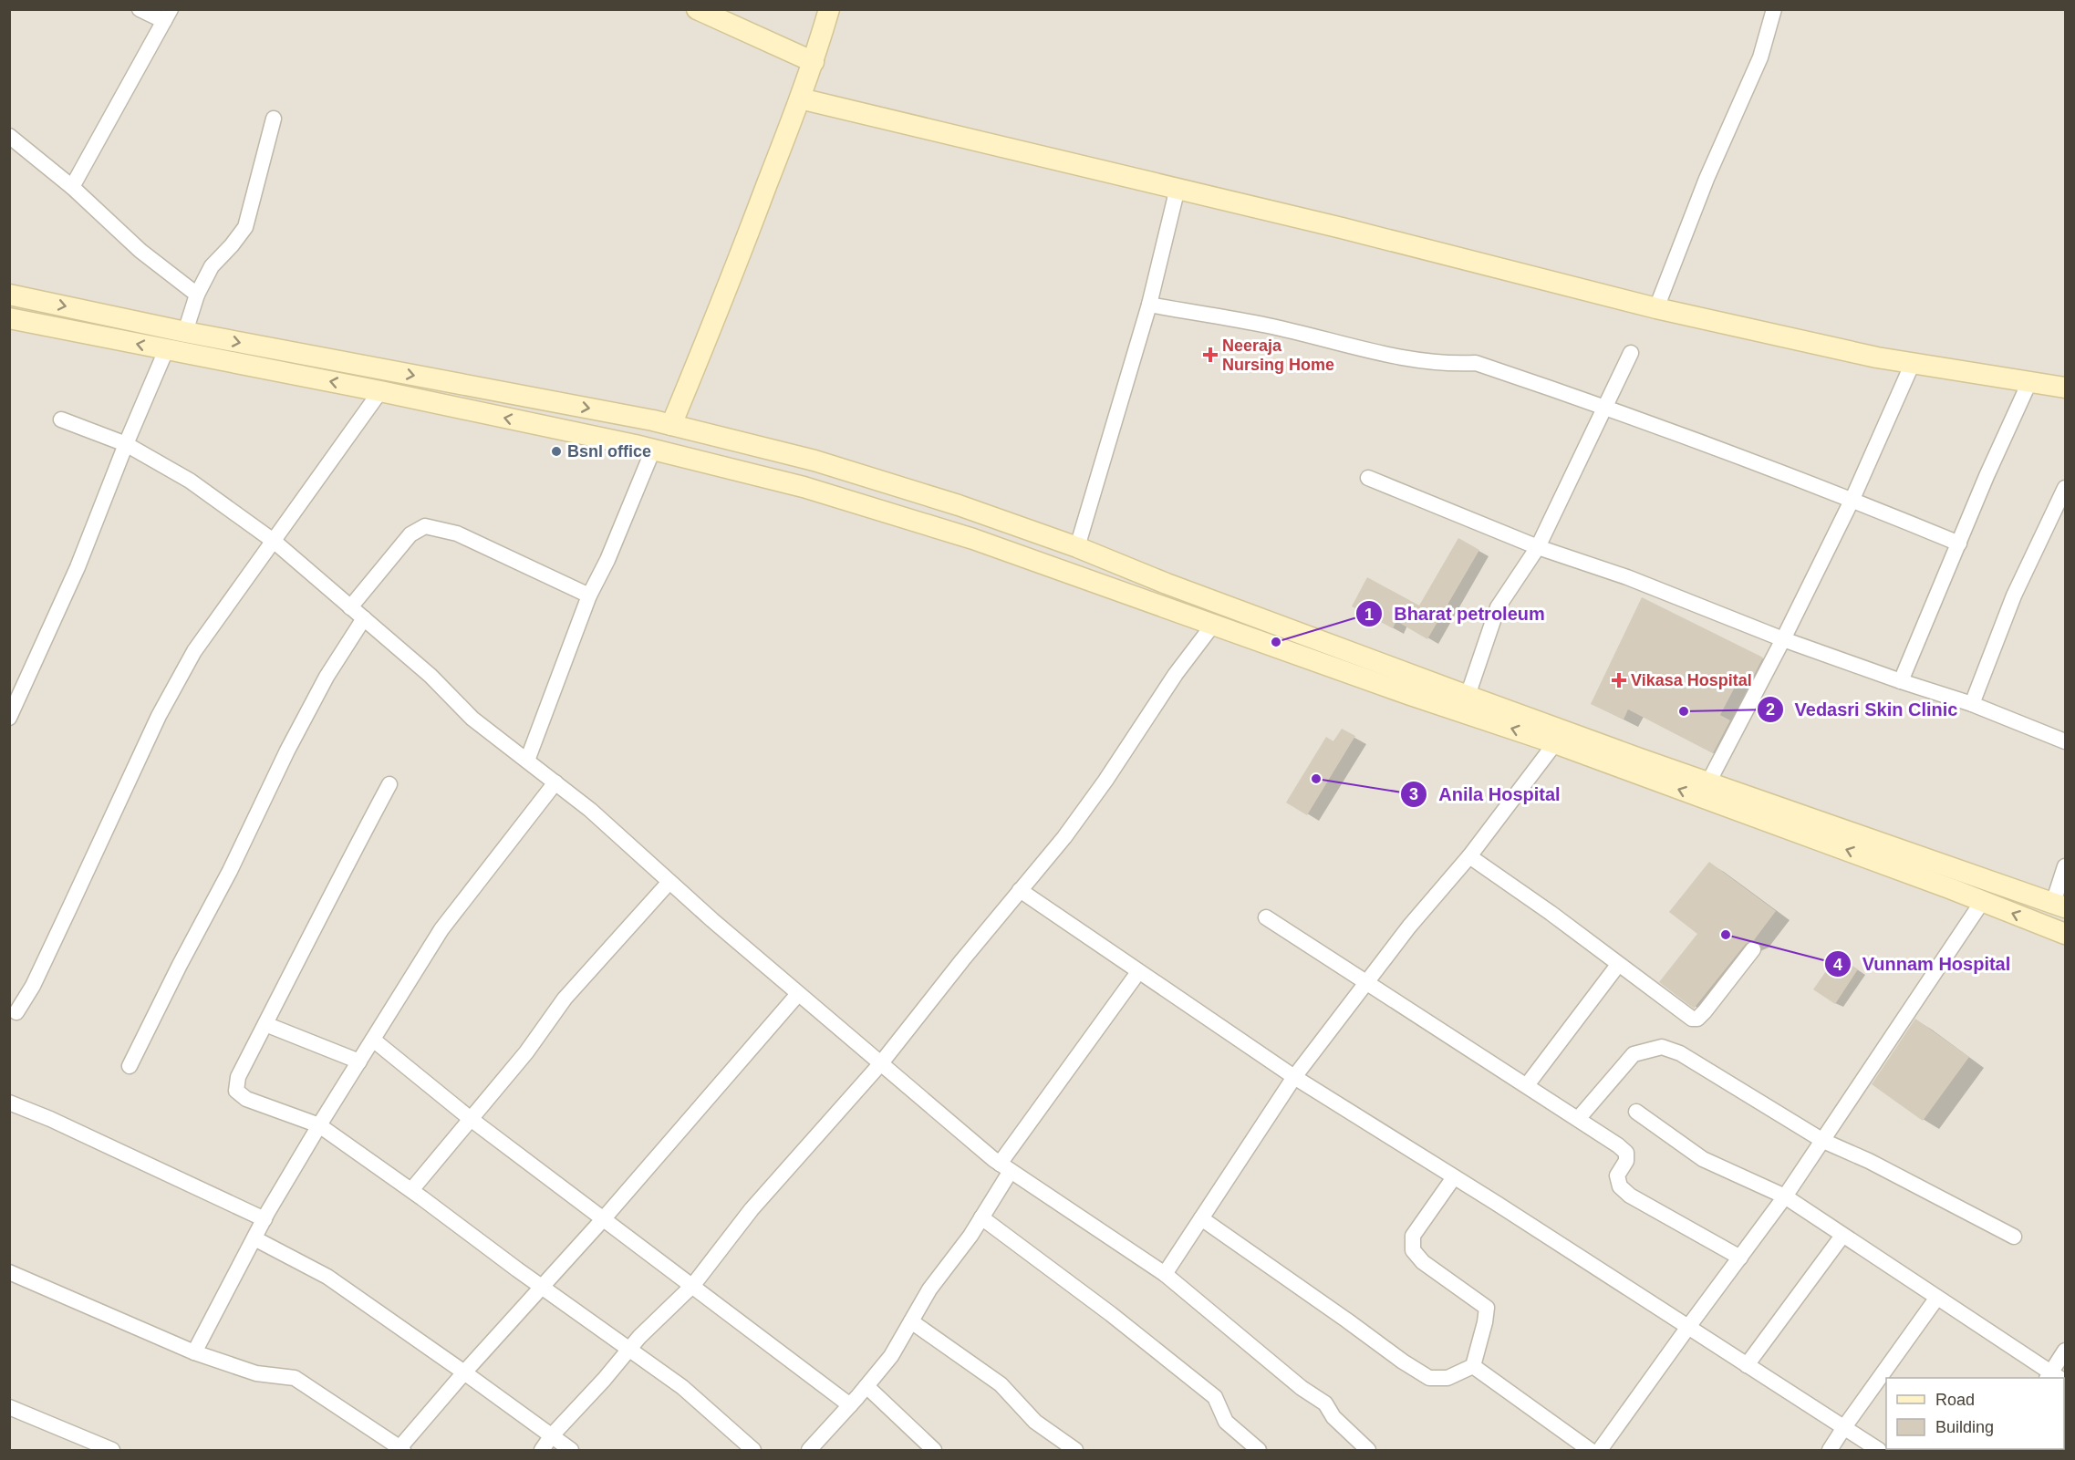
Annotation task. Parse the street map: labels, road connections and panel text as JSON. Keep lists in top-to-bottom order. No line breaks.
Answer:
{"places":{"health":["Neeraja Nursing Home","Vikasa Hospital"],"other":["Bsnl office","Bharat petroleum","Vedasri Skin Clinic","Anila Hospital","Vunnam Hospital"]},"legend":["Road","Building"]}
